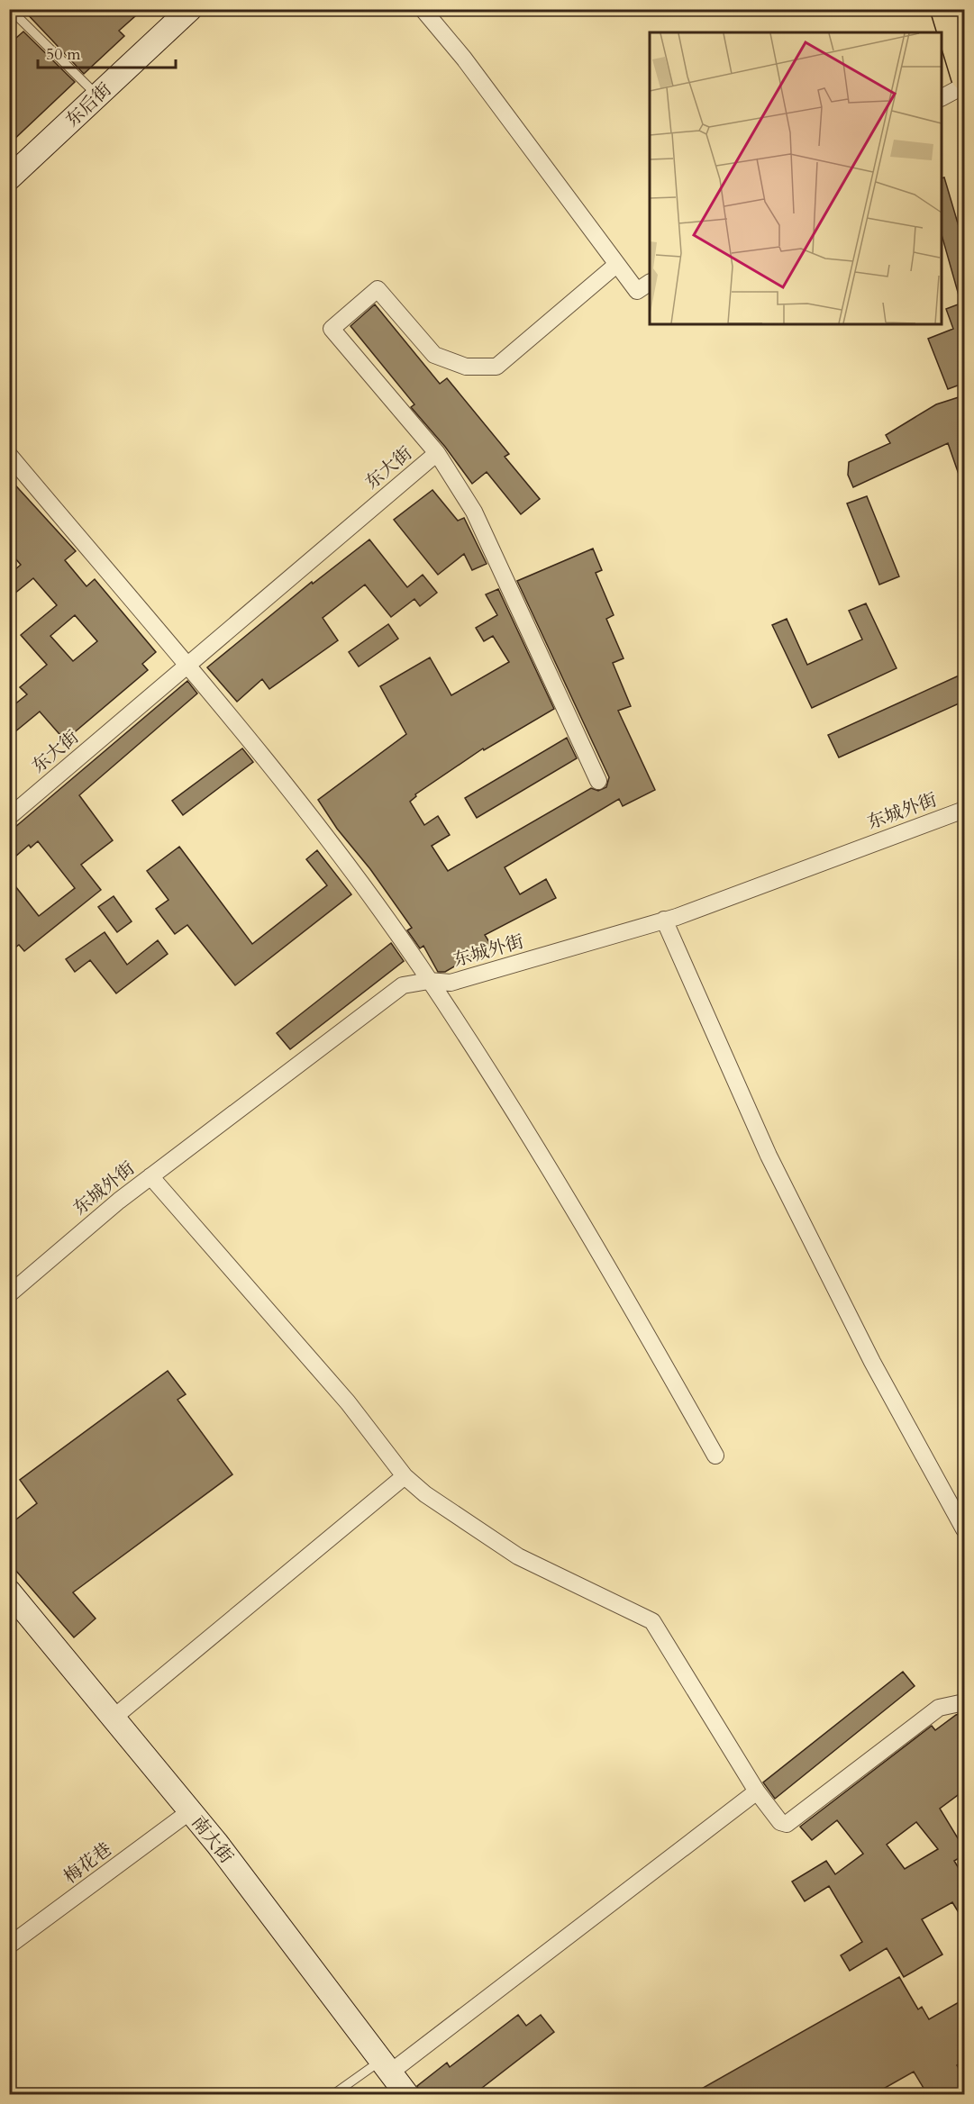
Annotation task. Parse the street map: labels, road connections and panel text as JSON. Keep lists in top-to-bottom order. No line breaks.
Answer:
{"streets":{"street":["东后街","东大街","东城外街","南大街","梅花巷"]},"crossings":[["南大街","梅花巷"]],"scale_bar":"50 m"}
